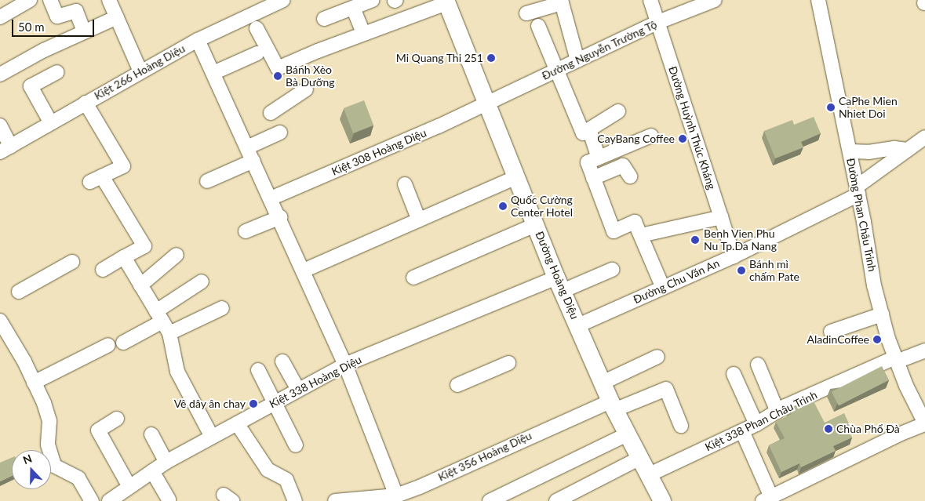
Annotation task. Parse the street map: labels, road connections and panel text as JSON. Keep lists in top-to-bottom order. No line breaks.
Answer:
{"streets":{"main road":["Đường Hoàng Diệu"],"street":["Đường Nguyễn Trường Tộ","Kiệt 266 Hoàng Diệu","Đường Huỳnh Thúc Kháng","Kiệt 308 Hoàng Diệu","Đường Phan Châu Trinh","Đường Chu Văn An","Kiệt 338 Hoàng Diệu","Kiệt 338 Phan Châu Trinh","Kiệt 356 Hoàng Diệu"]},"crossings":[["Đường Nguyễn Trường Tộ","Đường Huỳnh Thúc Kháng"],["Đường Nguyễn Trường Tộ","Kiệt 308 Hoàng Diệu"],["Đường Nguyễn Trường Tộ","Đường Hoàng Diệu"],["Đường Huỳnh Thúc Kháng","Đường Chu Văn An"],["Kiệt 308 Hoàng Diệu","Đường Hoàng Diệu"],["Đường Phan Châu Trinh","Đường Chu Văn An"],["Đường Phan Châu Trinh","Kiệt 338 Phan Châu Trinh"],["Đường Hoàng Diệu","Đường Chu Văn An"],["Đường Hoàng Diệu","Kiệt 338 Hoàng Diệu"],["Đường Hoàng Diệu","Kiệt 338 Phan Châu Trinh"],["Đường Hoàng Diệu","Kiệt 356 Hoàng Diệu"]],"places":["Mi Quang Thi 251","Bánh Xèo Bà Dưỡng","CaPhe Mien Nhiet Doi","CayBang Coffee","Quốc Cường Center Hotel","Benh Vien Phu Nu Tp.Da Nang","Bánh mì chấm Pate","AladinCoffee","Vê dây ân chay","Chùa Phổ Đà"],"scale_bar":"50 m","north":"top"}
